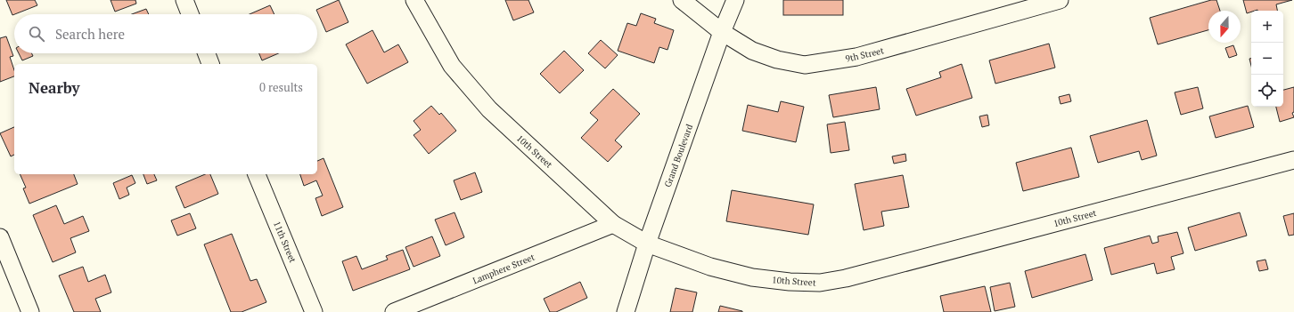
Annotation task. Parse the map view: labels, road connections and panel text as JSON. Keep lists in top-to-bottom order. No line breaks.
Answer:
{"streets":{"street":["9th Street","10th Street","Grand Boulevard","11th Street","Lamphere Street"]},"crossings":[["9th Street","Grand Boulevard"],["10th Street","Grand Boulevard"],["10th Street","Lamphere Street"]],"north":"bottom","page":{"map_buttons":["+","−"],"search":"Search here","heading":["Nearby","0 results"]}}
